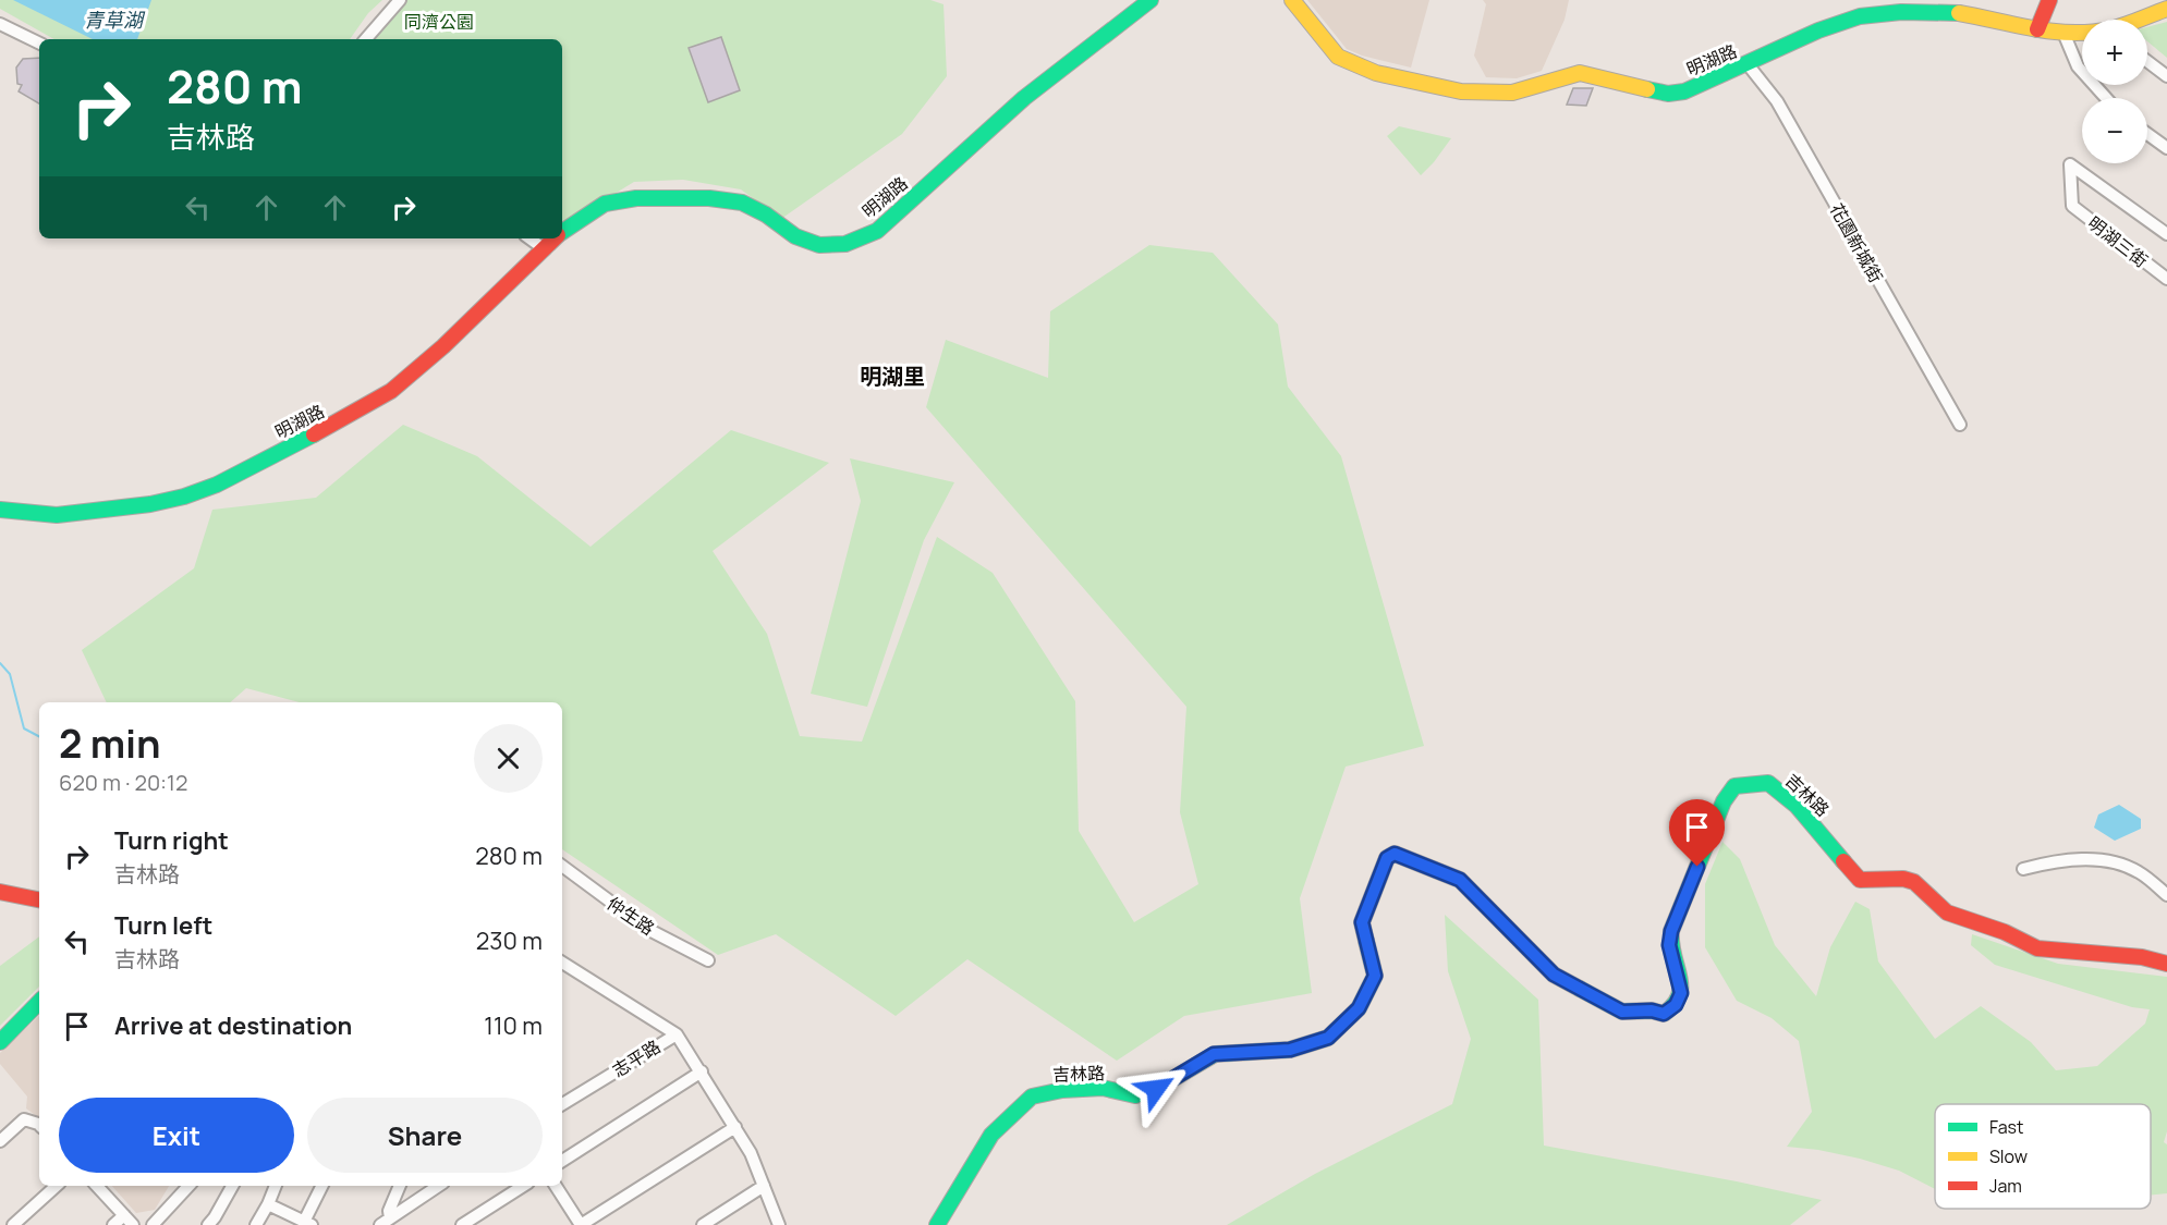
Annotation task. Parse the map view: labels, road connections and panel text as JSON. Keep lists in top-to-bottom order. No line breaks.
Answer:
{"streets":{"street":["明湖路","明湖三街","花園新城街","吉林路","仲生路","志平路"]},"crossings":[["明湖路","花園新城街"]],"districts":["明湖里"],"water":["青草湖"],"parks":["同濟公園"],"legend":["Fast","Slow","Jam"],"page":{"map_buttons":["+","−"],"turn":["280 m","吉林路"],"heading":["2 min","620 m · 20:12"],"list":[{"name":"Turn right","note":"吉林路","value":"280 m"},{"name":"Turn left","note":"吉林路","value":"230 m"},{"name":"Arrive at destination","value":"110 m"}],"buttons":["Exit","Share"]}}
